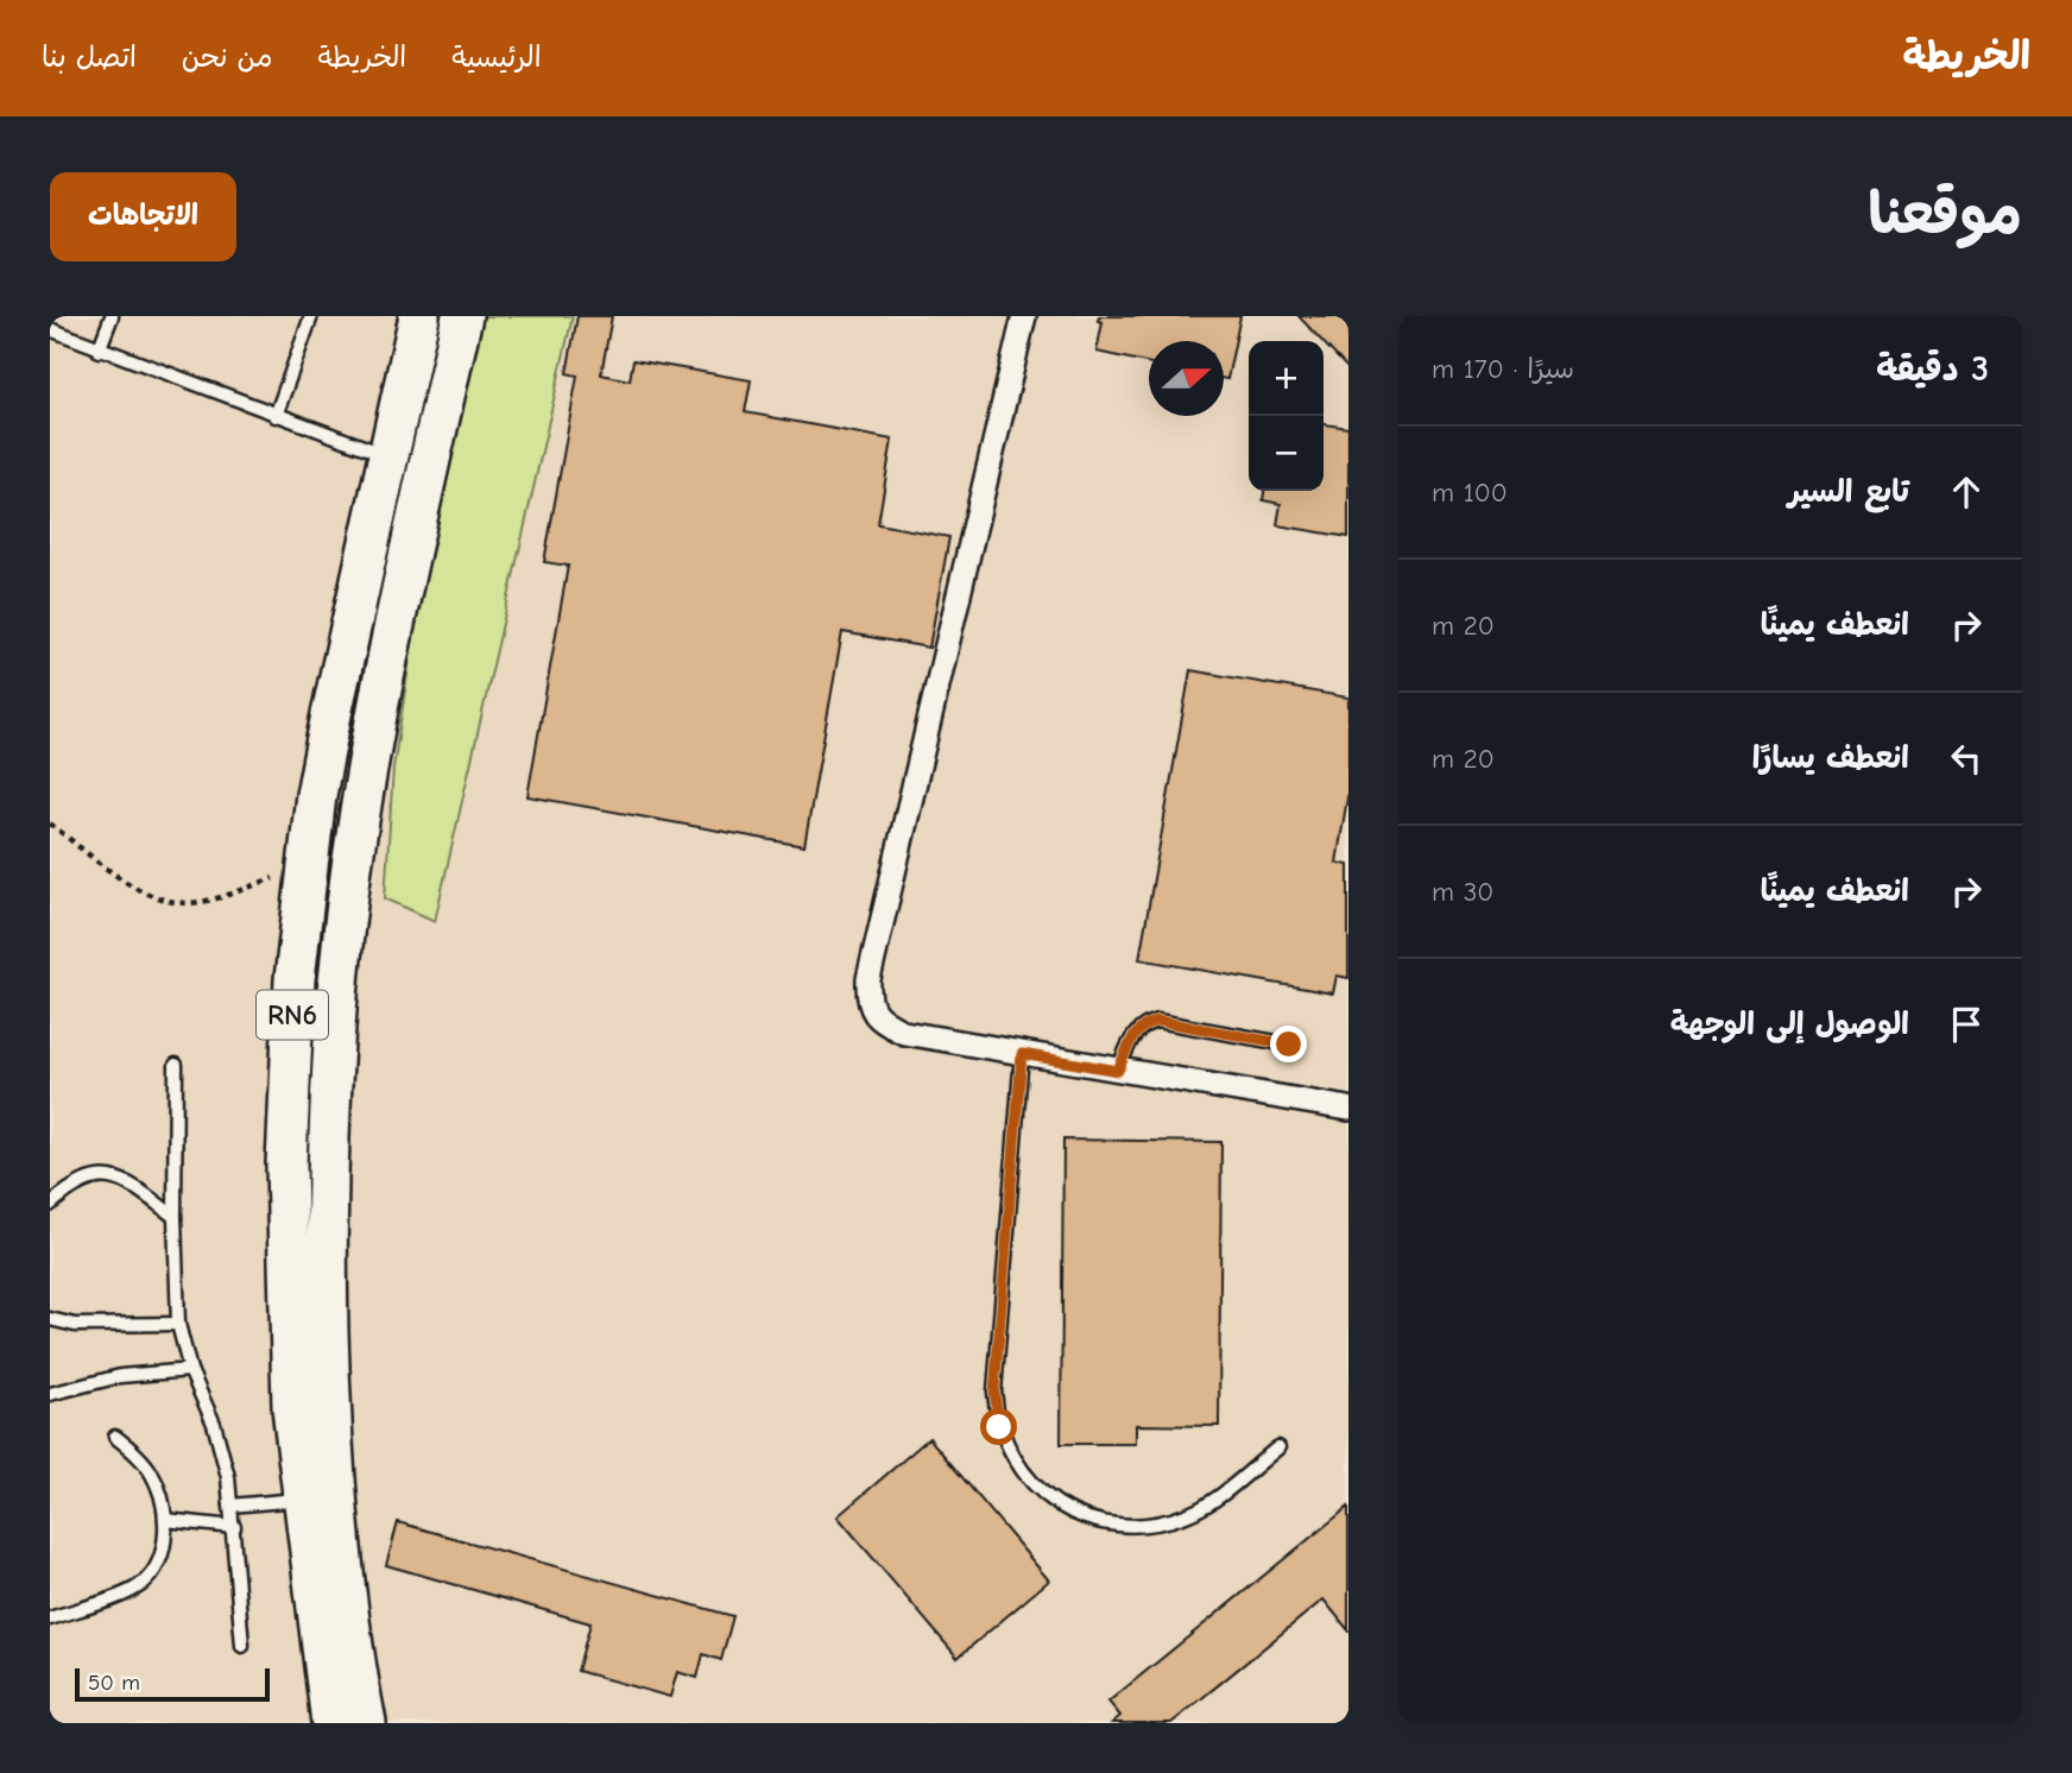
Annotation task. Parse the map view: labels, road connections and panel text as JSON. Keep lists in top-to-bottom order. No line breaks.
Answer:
{"streets":{"highway":["RN6"]},"scale_bar":"50 m","north":"right","page":{"header":"الخريطة","nav":["الرئيسية","الخريطة","من نحن","اتصل بنا"],"title":"موقعنا","buttons":"الاتجاهات","heading":["3 دقيقة","سيرًا · 170 m"],"map_buttons":["+","−"],"list":[["تابع السير","100 m"],["انعطف يمينًا","20 m"],["انعطف يسارًا","20 m"],["انعطف يمينًا","30 m"],"الوصول إلى الوجهة"],"scale":"50 m"}}
